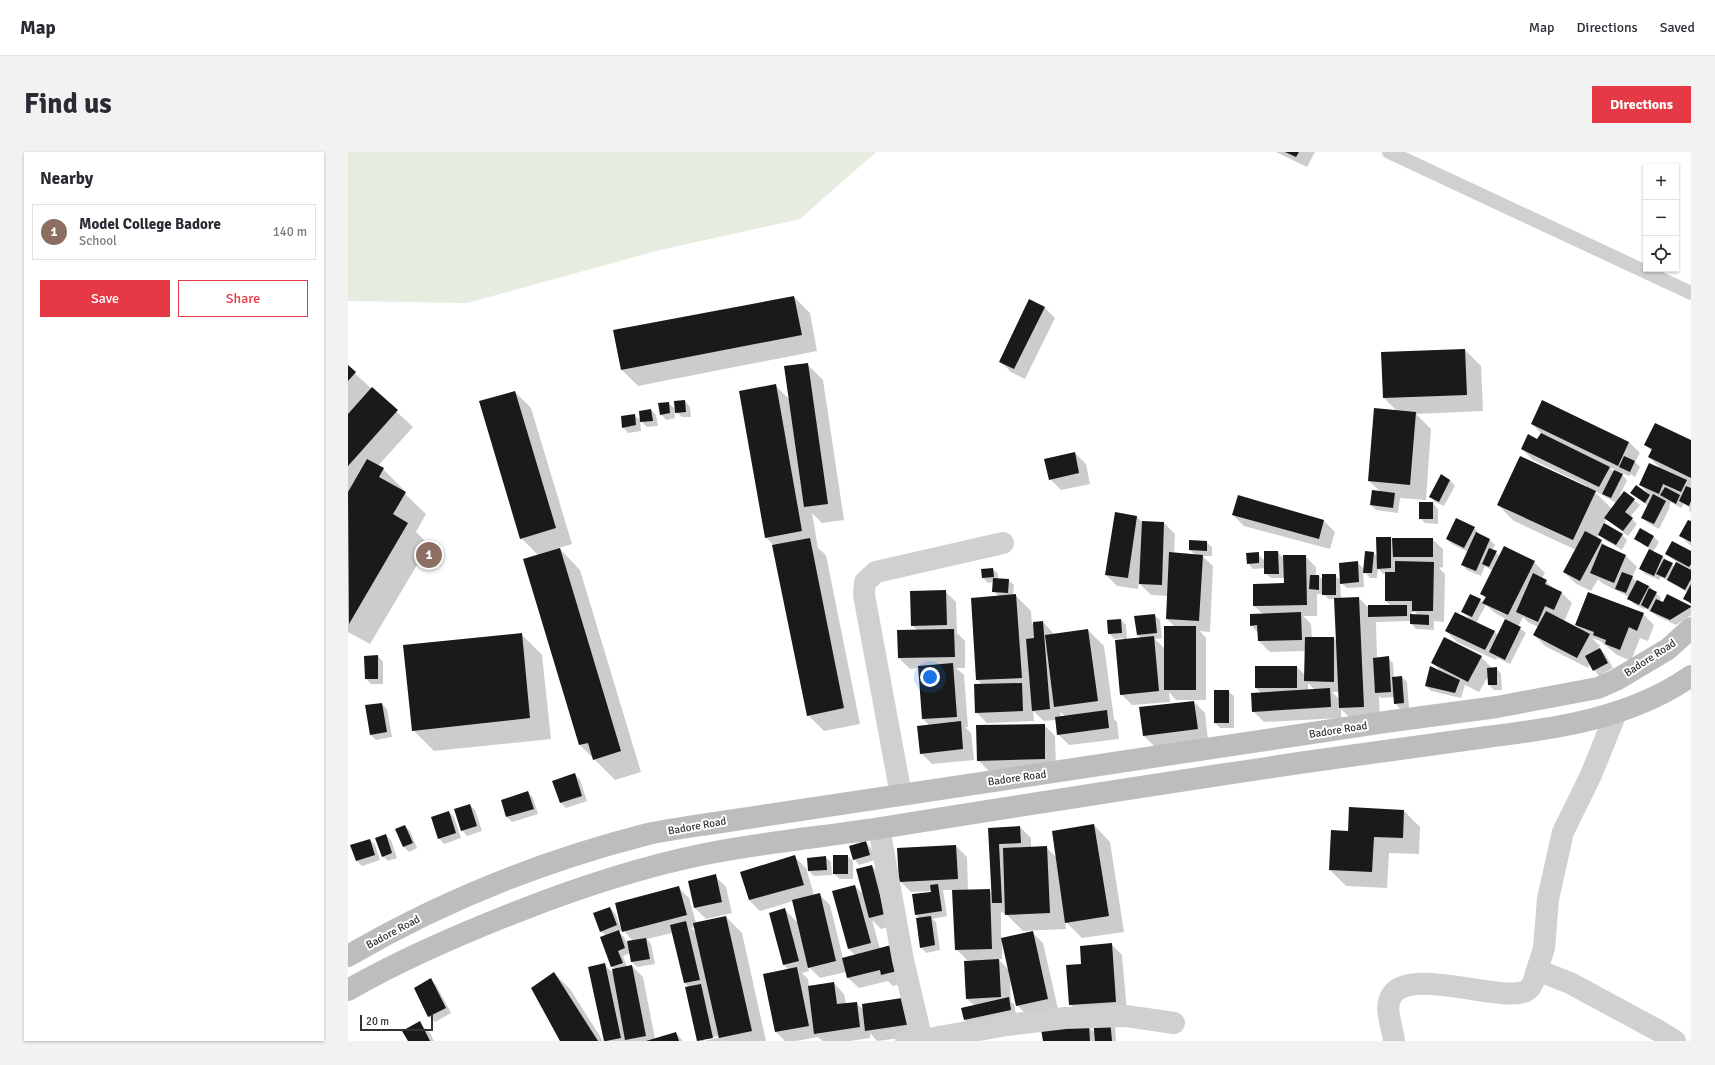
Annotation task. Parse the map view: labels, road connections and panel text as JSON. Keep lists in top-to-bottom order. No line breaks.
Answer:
{"streets":{"main road":["Badore Road"]},"scale_bar":"20 m","page":{"header":"Map","nav":["Map","Directions","Saved"],"buttons":["Directions",["Save","Share"]],"title":"Find us","heading":"Nearby","map_buttons":["+","−"],"list":[{"mark":"1","name":"Model College Badore","note":"School","value":"140 m"}],"pins":"1","scale":"20 m"}}
